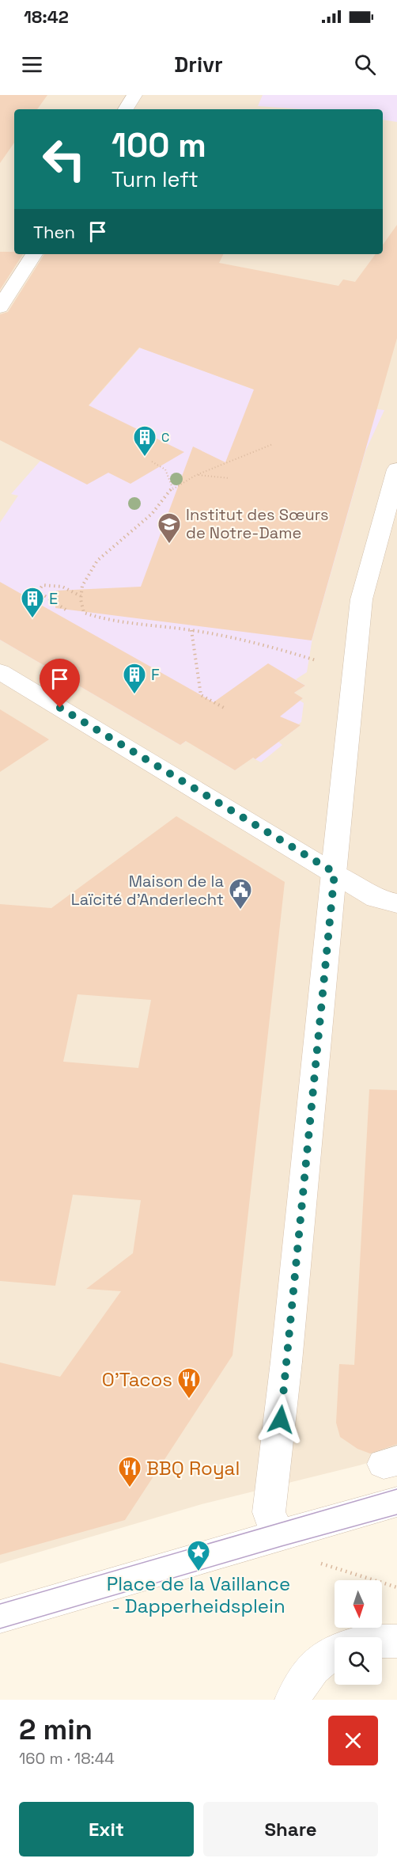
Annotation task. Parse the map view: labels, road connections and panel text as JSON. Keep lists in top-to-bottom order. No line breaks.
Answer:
{"places":{"building":["C","E","F"],"school or university":["Institut des Sœurs de Notre-Dame"],"public building":["Maison de la Laïcité d'Anderlecht"],"restaurant":["O'Tacos","BBQ Royal"],"place":["Place de la Vaillance - Dapperheidsplein"]},"north":"bottom","page":{"status":"18:42","header":"Drivr","turn":["100 m","Turn left"],"then":"Then","heading":["2 min","160 m · 18:44"],"buttons":["Exit","Share"]}}
